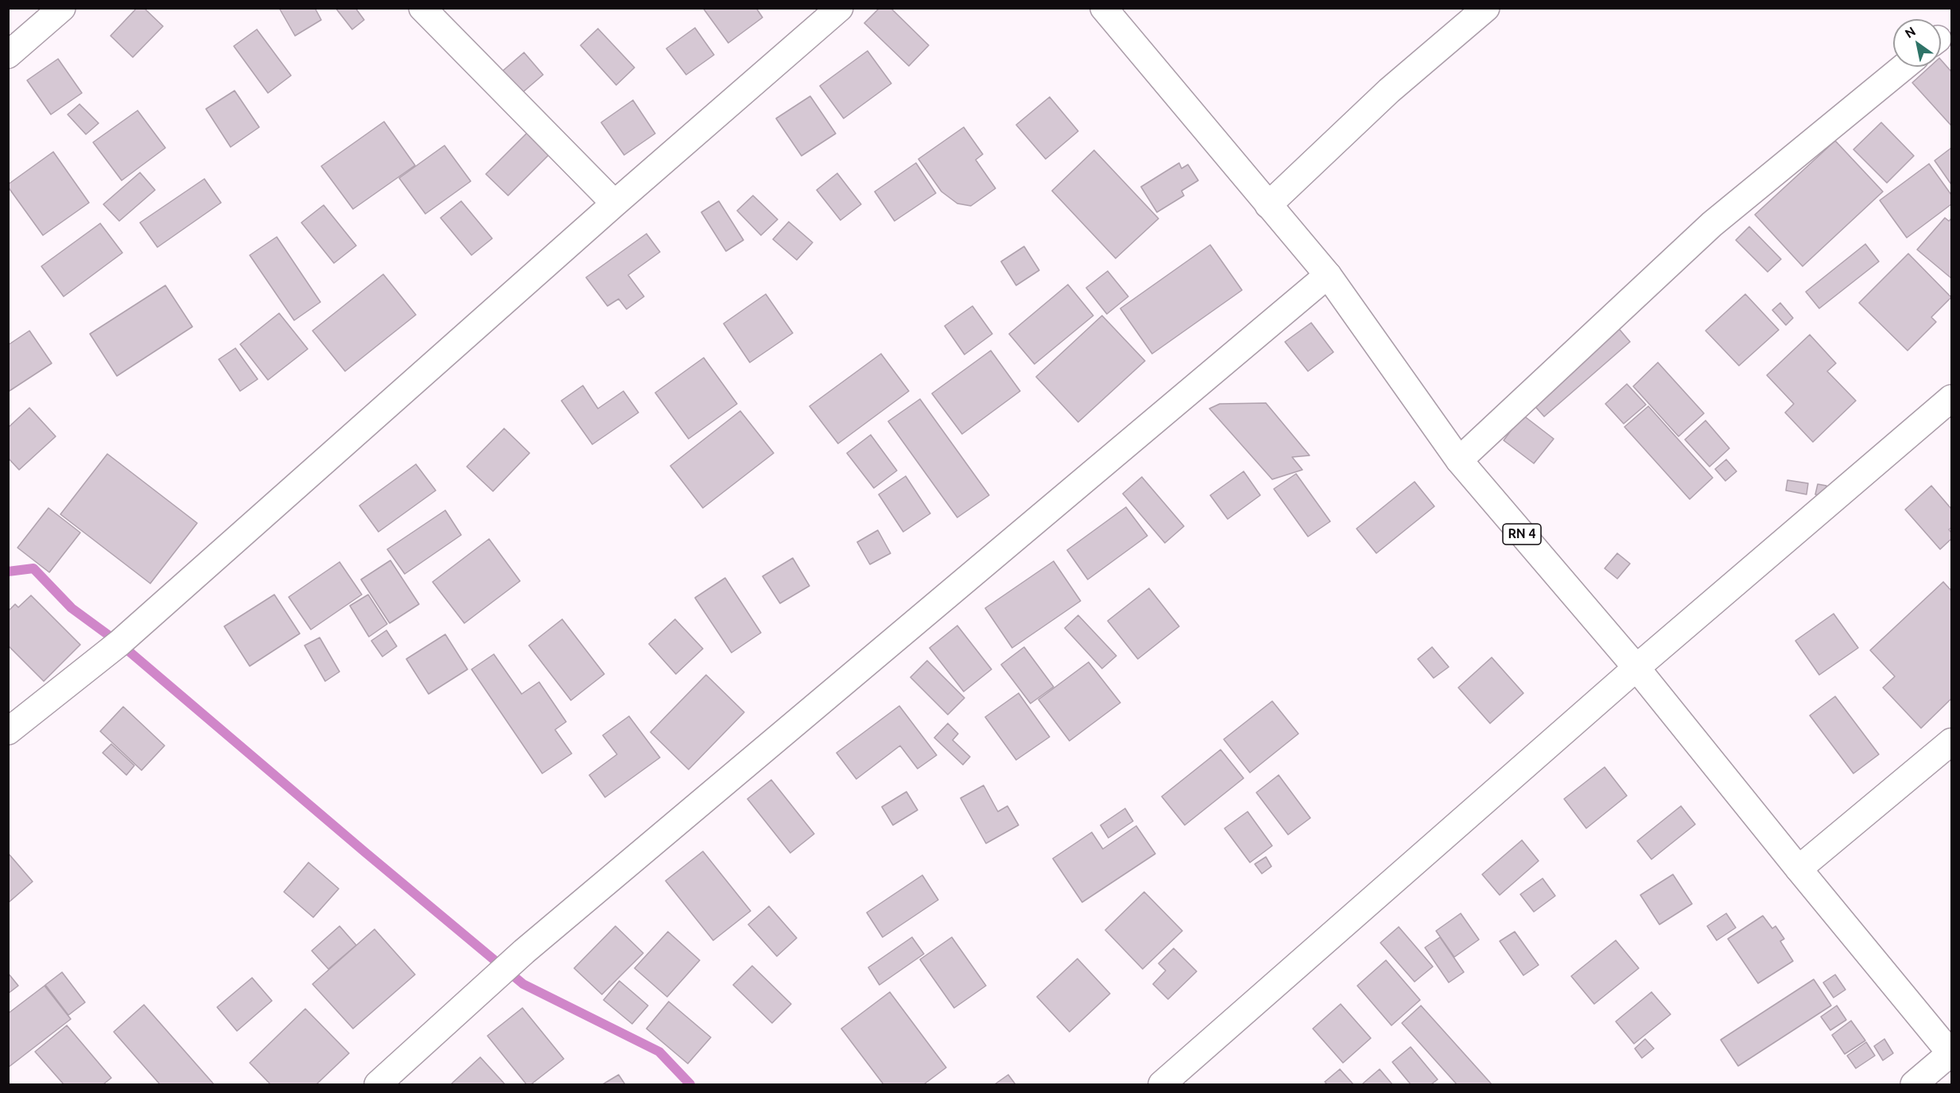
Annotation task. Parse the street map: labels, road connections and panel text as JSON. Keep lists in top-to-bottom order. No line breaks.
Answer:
{"streets":{"main road":["RN 4"]},"north":"top left"}
